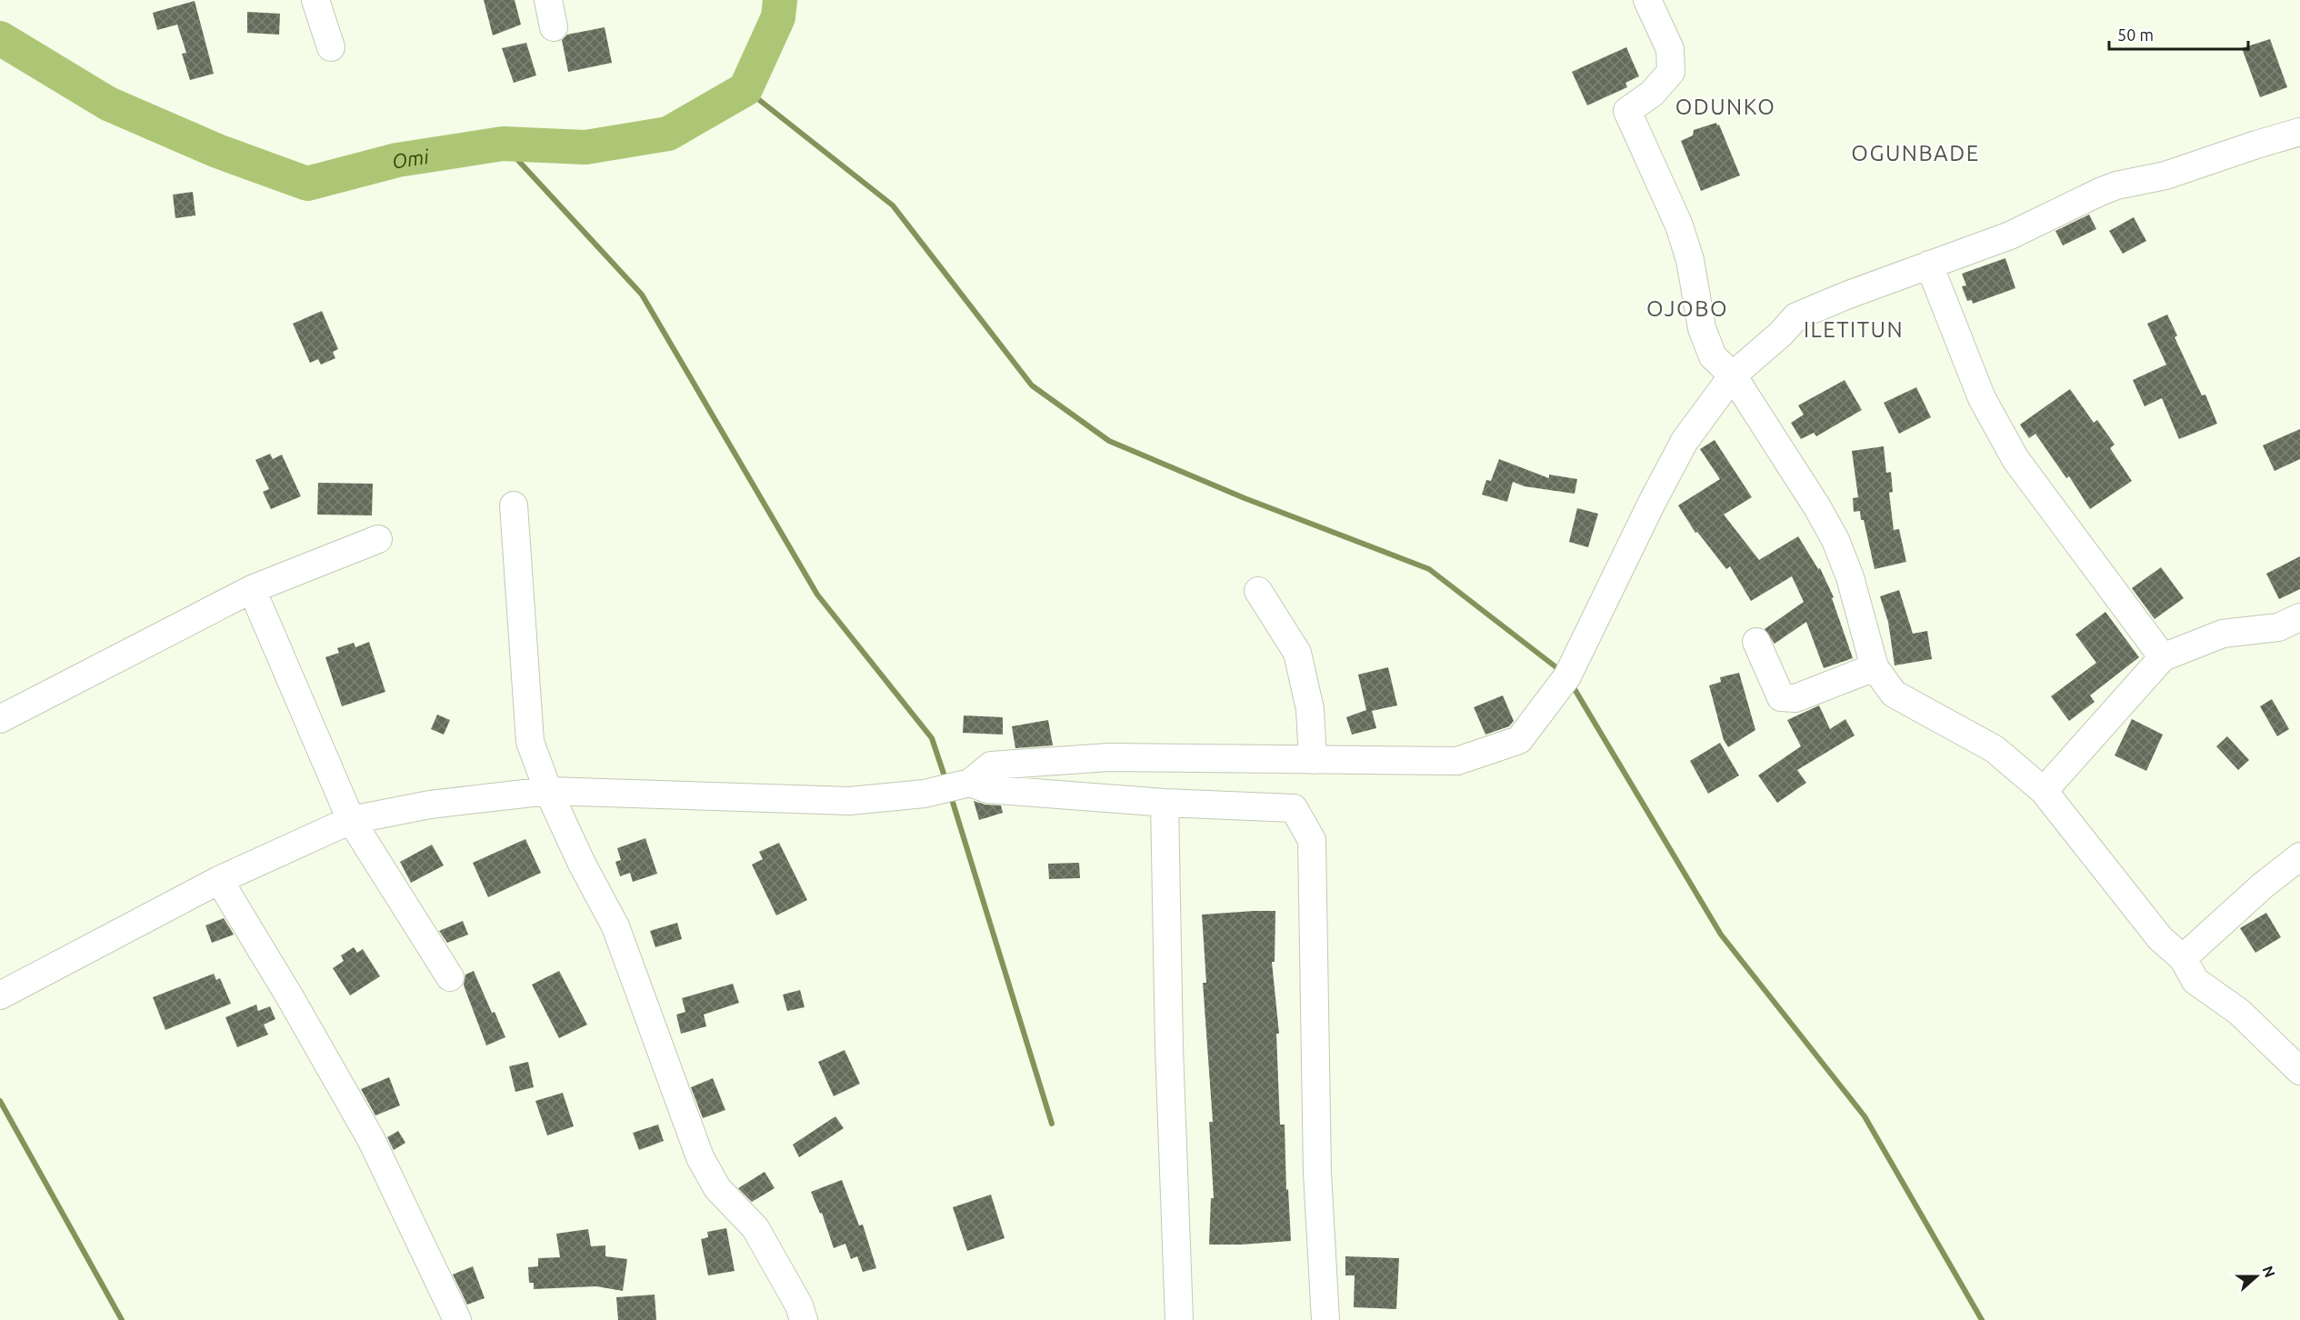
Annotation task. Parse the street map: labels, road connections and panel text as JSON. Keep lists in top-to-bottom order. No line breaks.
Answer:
{"districts":["ODUNKO","OGUNBADE","OJOBO","ILETITUN"],"water":["Omi"],"scale_bar":"50 m","north":"right"}
